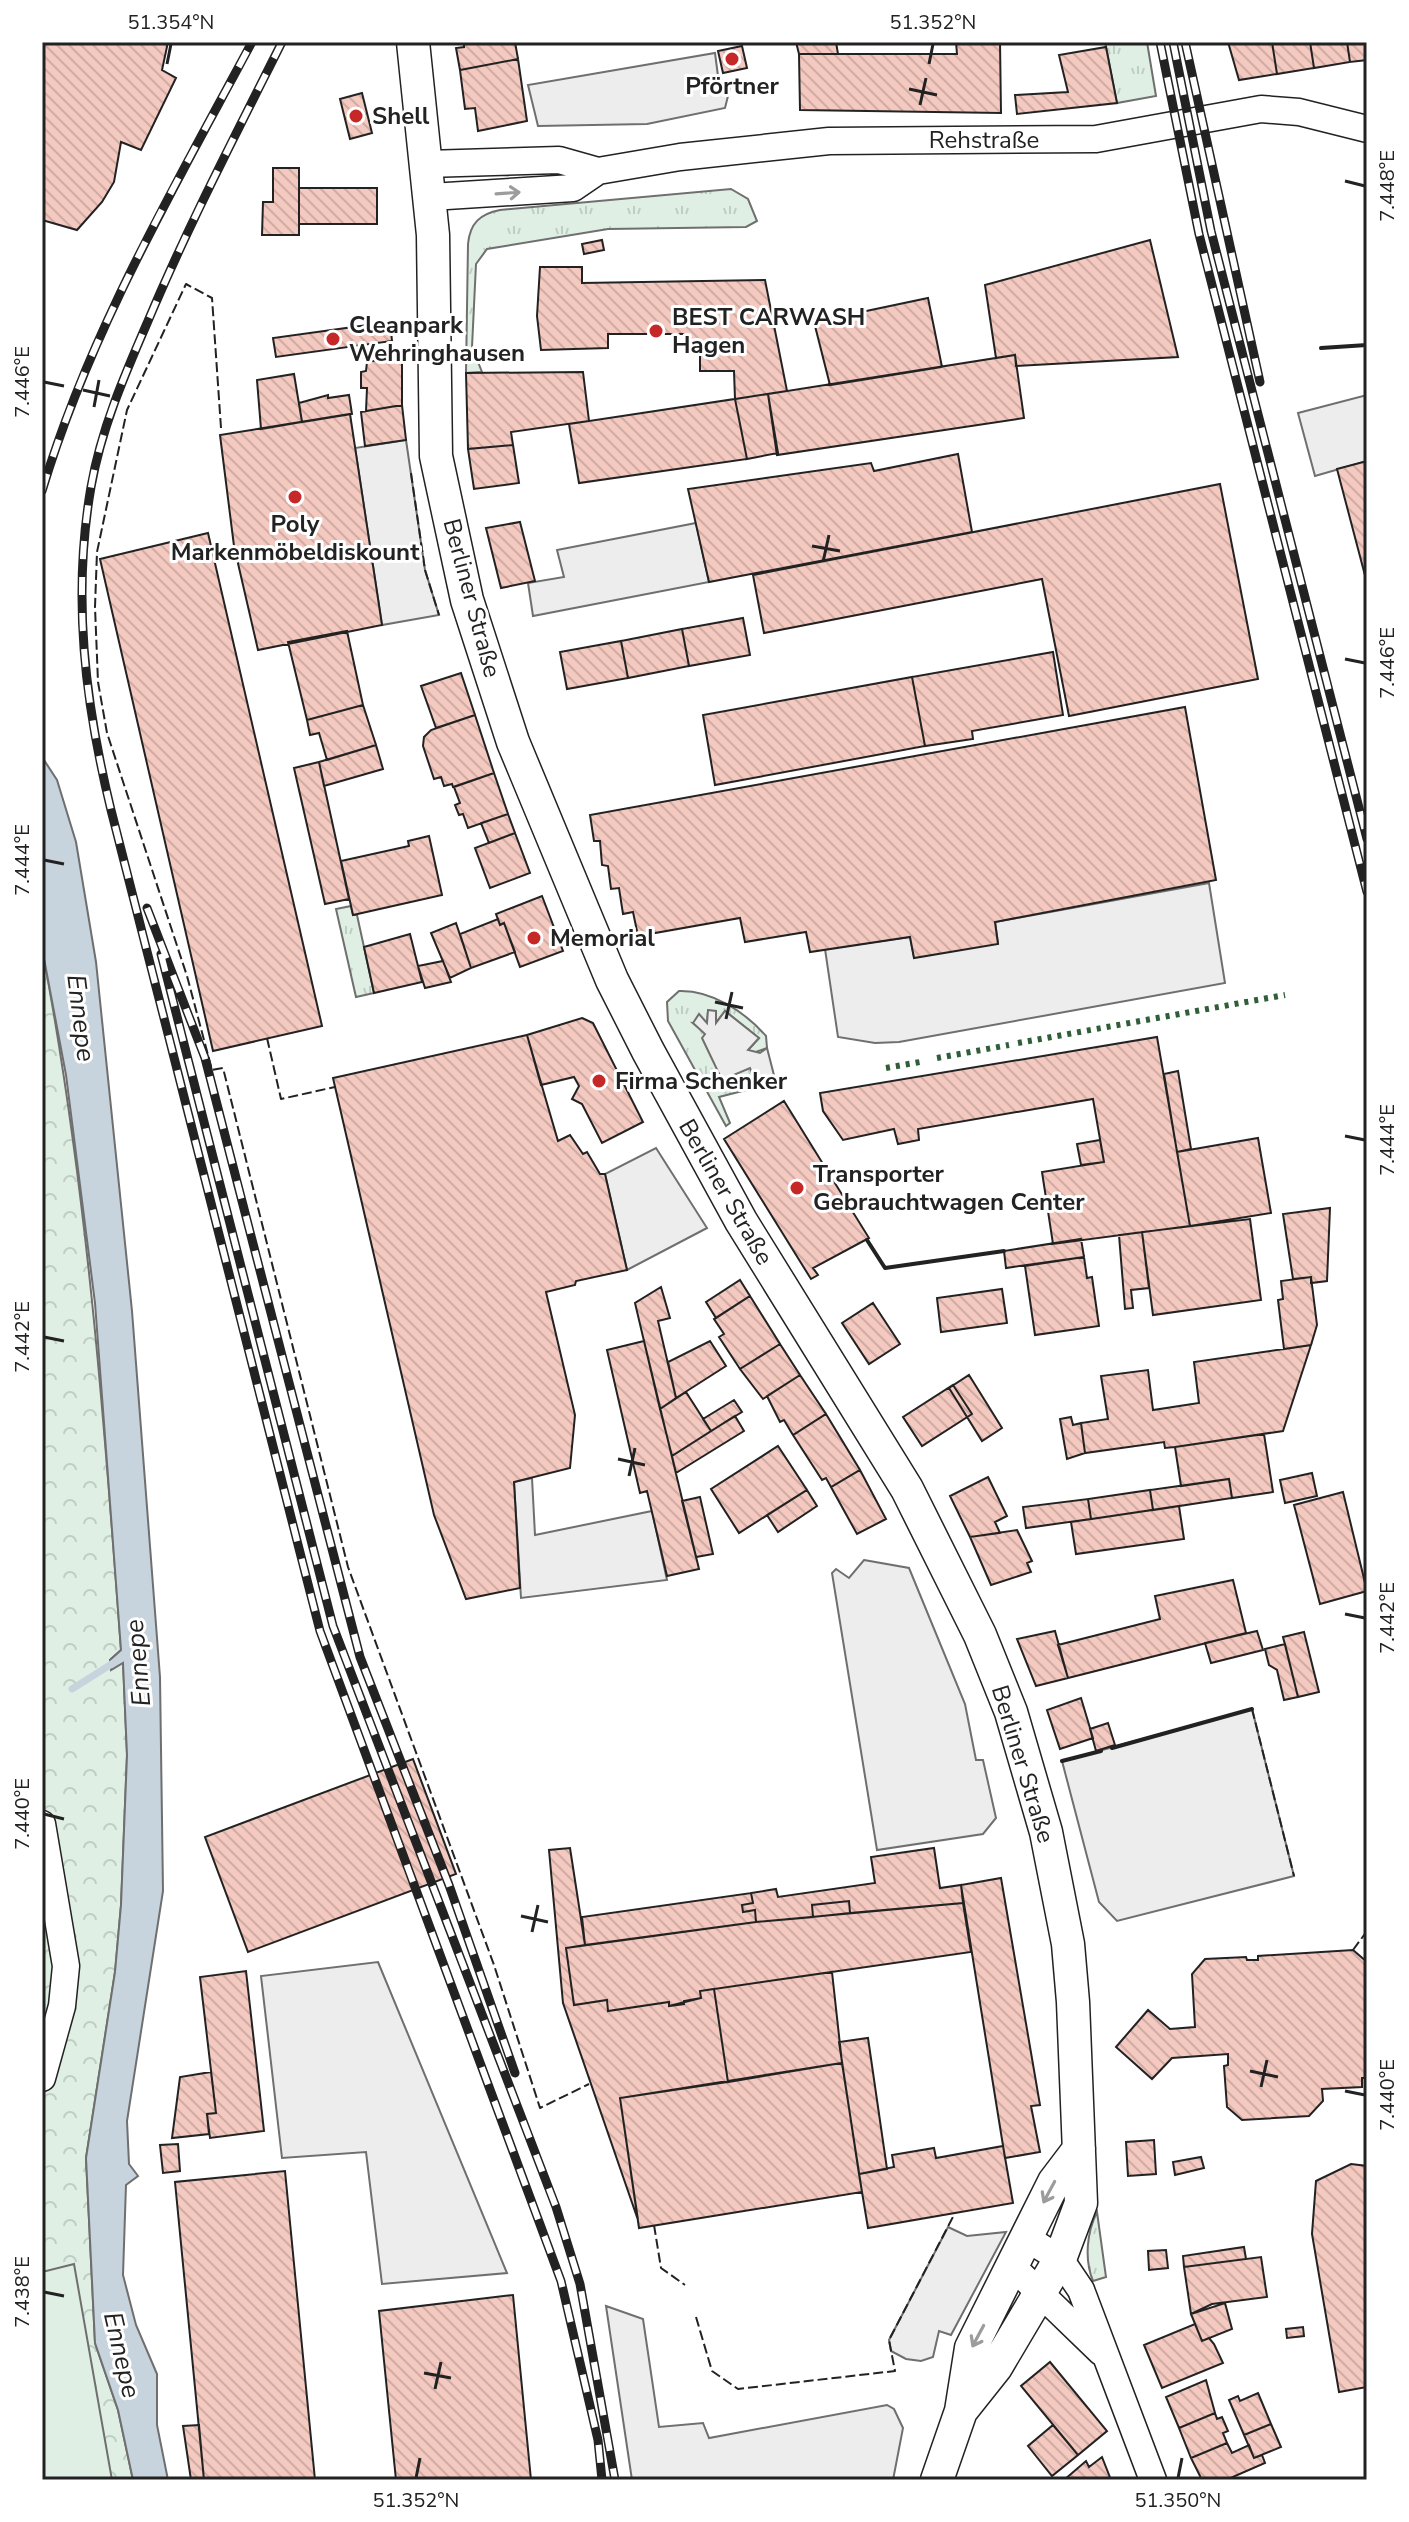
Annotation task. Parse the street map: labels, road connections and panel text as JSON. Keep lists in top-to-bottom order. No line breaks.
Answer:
{"streets":{"main road":["Berliner Straße"],"street":["Rehstraße"]},"crossings":[["Rehstraße","Berliner Straße"]],"water":["Ennepe"],"places":["Pförtner","Shell","BEST CARWASH Hagen","Cleanpark Wehringhausen","Poly Markenmöbeldiskount","Memorial","Firma Schenker","Transporter Gebrauchtwagen Center"],"coordinates":["51.354°N","51.352°N","7.448°E","7.446°E","7.444°E","7.442°E","7.440°E","7.438°E","51.350°N"]}
